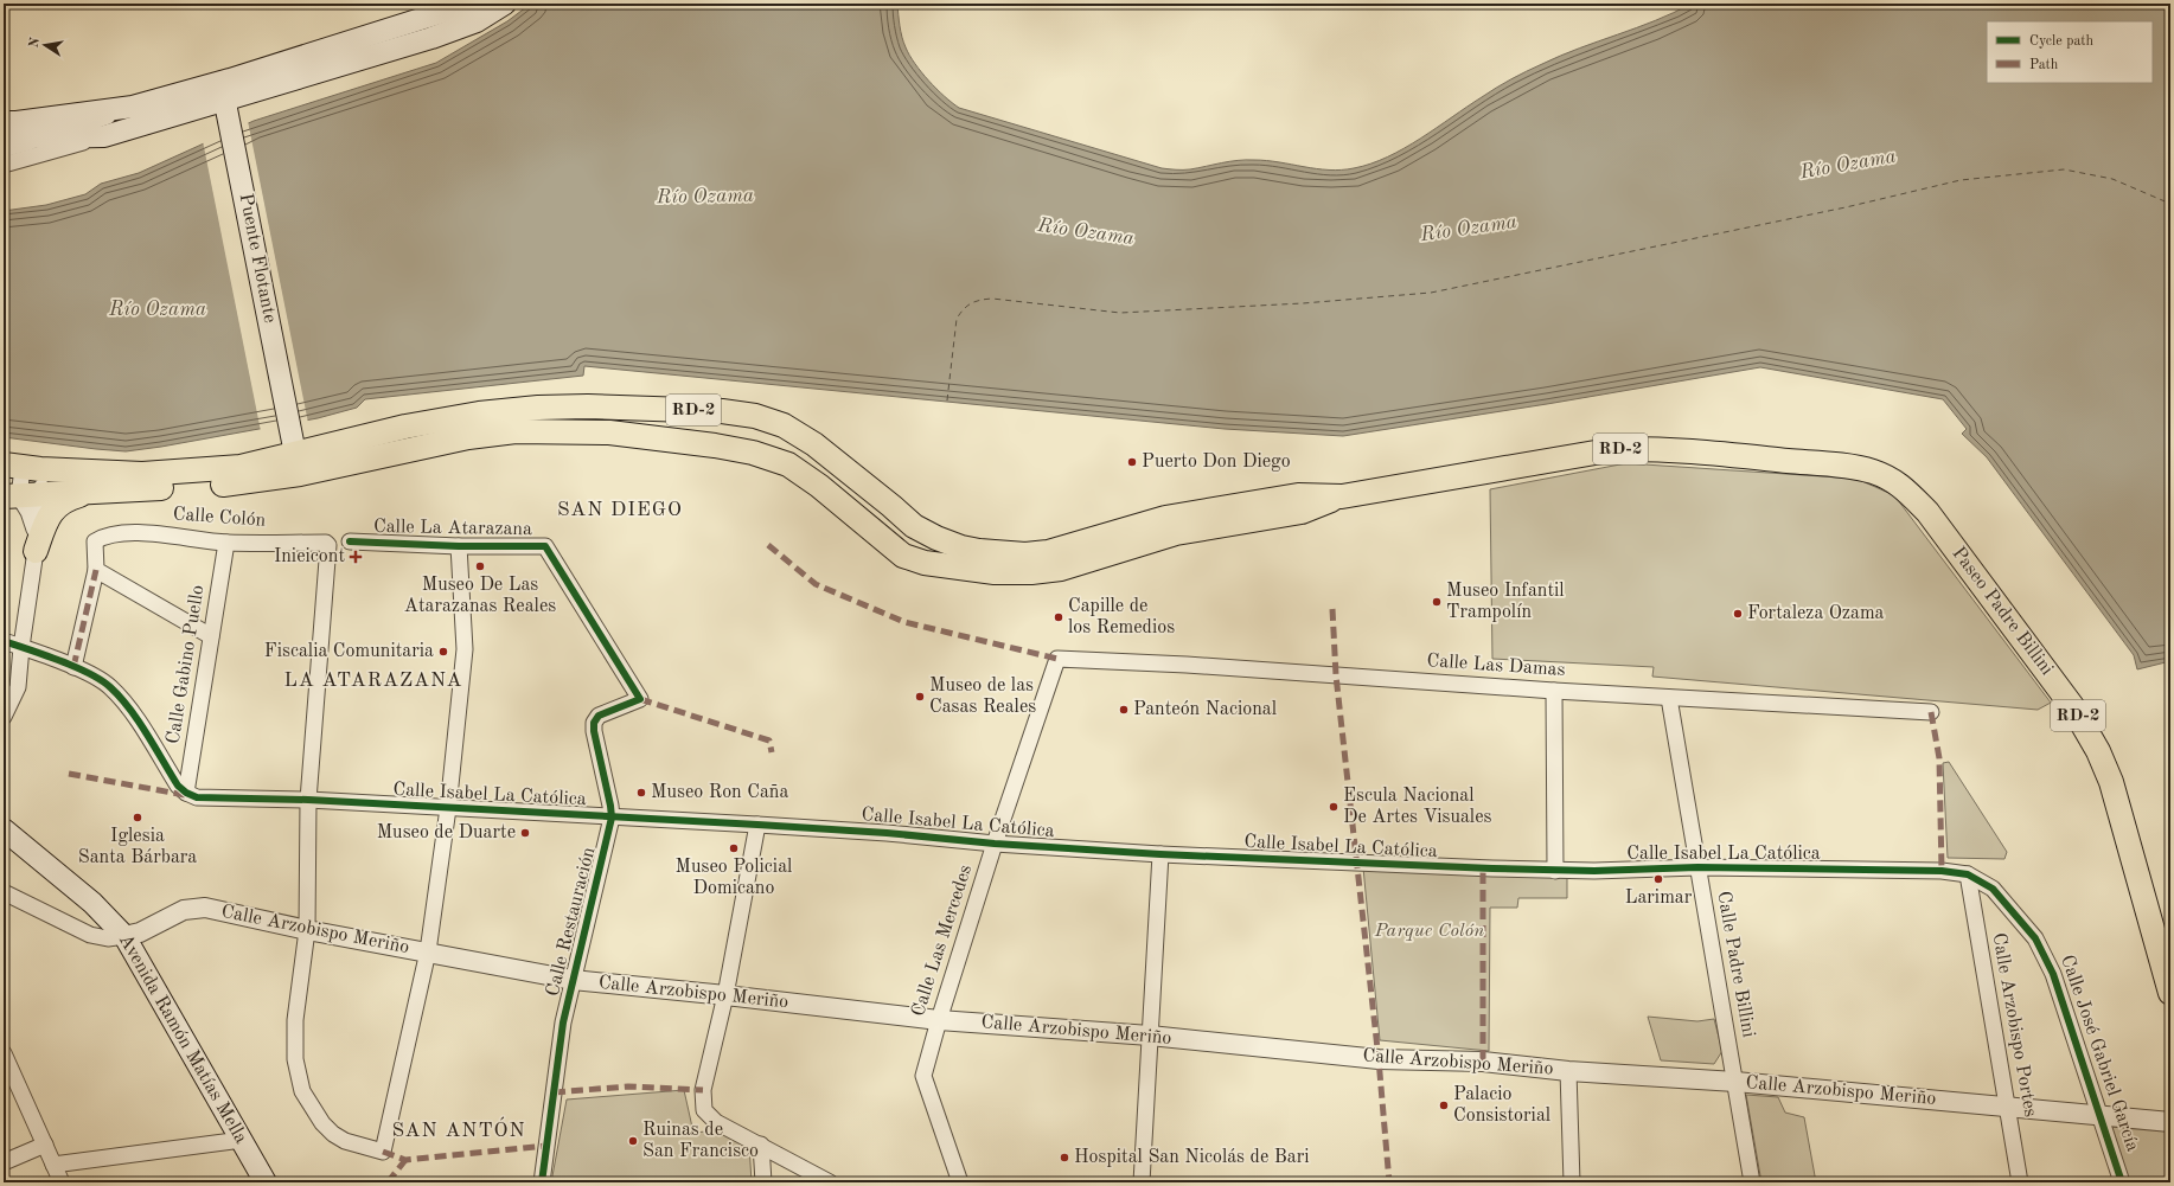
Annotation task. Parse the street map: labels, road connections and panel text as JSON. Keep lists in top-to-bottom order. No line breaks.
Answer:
{"streets":{"main road":["Puente Flotante","RD-2","Paseo Padre Billini","Avenida Ramón Matías Mella"],"street":["Calle Colón","Calle La Atarazana","Calle Gabino Puello","Calle Las Damas","Calle Isabel La Católica","Calle Restauración","Calle Arzobispo Meriño","Calle Las Mercedes","Calle Padre Billini","Calle Arzobispo Portes","Calle José Gabriel García"]},"crossings":[["Puente Flotante","RD-2"],["RD-2","Paseo Padre Billini"],["Calle Colón","Calle Gabino Puello"],["Calle Colón","Calle Isabel La Católica"],["Calle La Atarazana","Calle Restauración"],["Calle Gabino Puello","Calle Isabel La Católica"],["Calle Las Damas","Calle Las Mercedes"],["Calle Las Damas","Calle Padre Billini"],["Calle Isabel La Católica","Calle Restauración"],["Calle Isabel La Católica","Calle Las Mercedes"],["Calle Isabel La Católica","Calle Padre Billini"],["Calle Isabel La Católica","Calle Arzobispo Portes"],["Calle Isabel La Católica","Calle José Gabriel García"],["Calle Restauración","Calle Arzobispo Meriño"],["Calle Arzobispo Meriño","Calle Las Mercedes"],["Calle Arzobispo Meriño","Calle Padre Billini"],["Calle Arzobispo Meriño","Calle Arzobispo Portes"],["Calle Arzobispo Meriño","Avenida Ramón Matías Mella"],["Calle Arzobispo Meriño","Calle José Gabriel García"],["Calle Arzobispo Portes","Calle José Gabriel García"]],"districts":["SAN DIEGO","LA ATARAZANA","SAN ANTÓN"],"water":["Río Ozama"],"parks":["Parque Colón"],"places":{"other":["Puerto Don Diego","Museo De Las Atarazanas Reales","Museo Infantil Trampolín","Fortaleza Ozama","Capille de los Remedios","Fiscalia Comunitaria","Museo de las Casas Reales","Panteón Nacional","Museo Ron Caña","Escula Nacional De Artes Visuales","Iglesia Santa Bárbara","Museo de Duarte","Museo Policial Domicano","Larimar","Palacio Consistorial","Ruinas de San Francisco","Hospital San Nicolás de Bari"],"health":["Inieicont"]},"legend":["Cycle path","Path"],"north":"left"}
